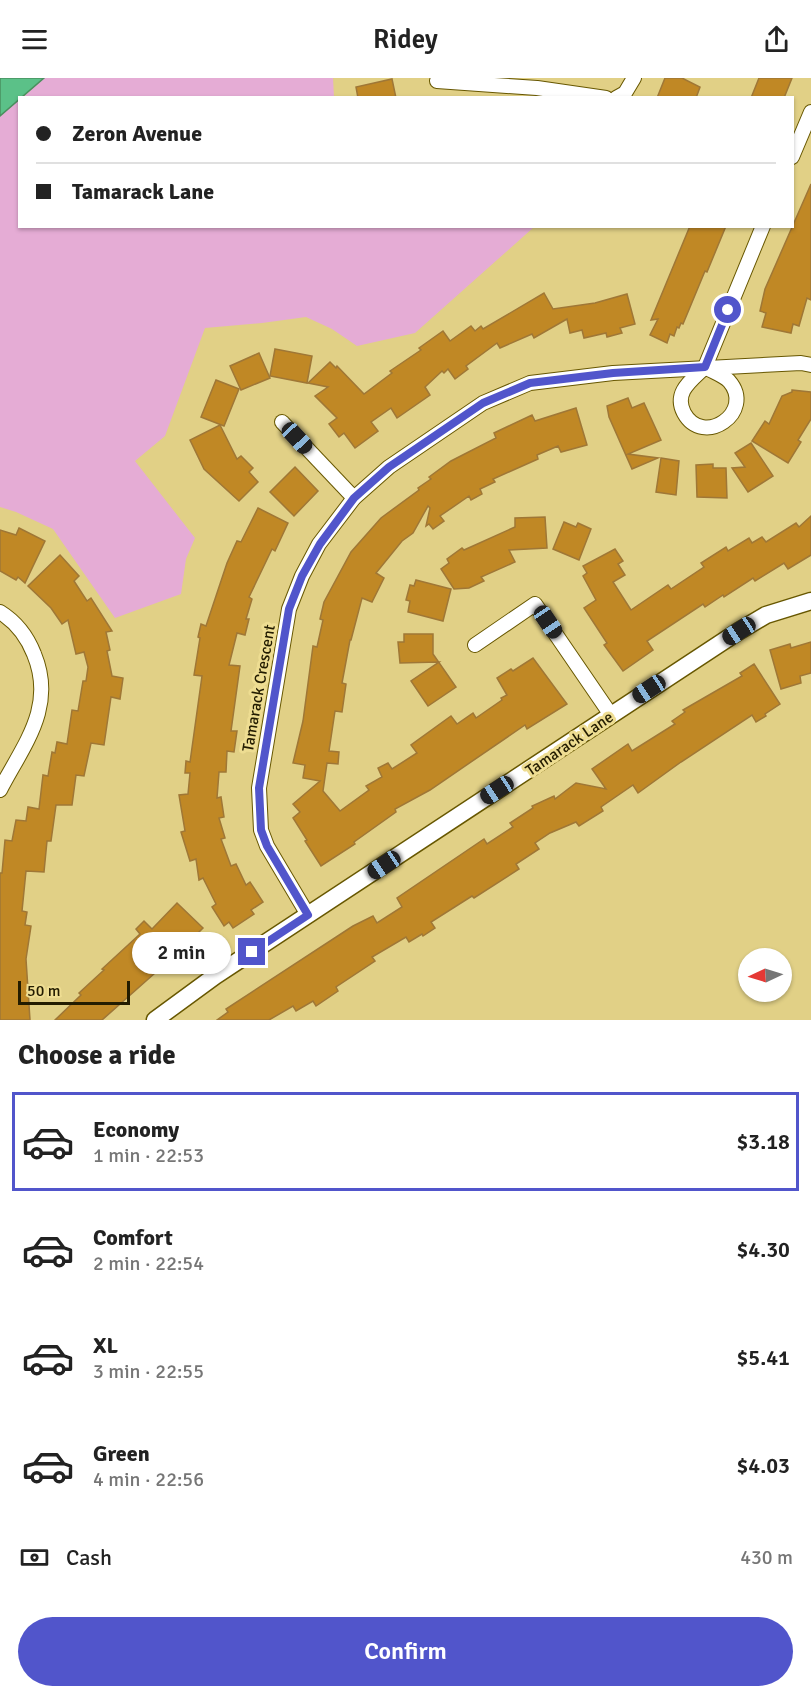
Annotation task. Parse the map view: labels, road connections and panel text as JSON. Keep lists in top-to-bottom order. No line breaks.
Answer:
{"streets":{"street":["Tamarack Crescent","Tamarack Lane"]},"crossings":[["Tamarack Crescent","Tamarack Lane"]],"scale_bar":"50 m","north":"left","page":{"header":"Ridey","banner":["Zeron Avenue","Tamarack Lane"],"bubble":"2 min","scale":"50 m","heading":"Choose a ride","list":[{"name":"Economy","note":"1 min · 22:53","value":"$3.18"},{"name":"Comfort","note":"2 min · 22:54","value":"$4.30"},{"name":"XL","note":"3 min · 22:55","value":"$5.41"},{"name":"Green","note":"4 min · 22:56","value":"$4.03"}],"pay":["Cash","430 m"],"buttons":"Confirm"}}
